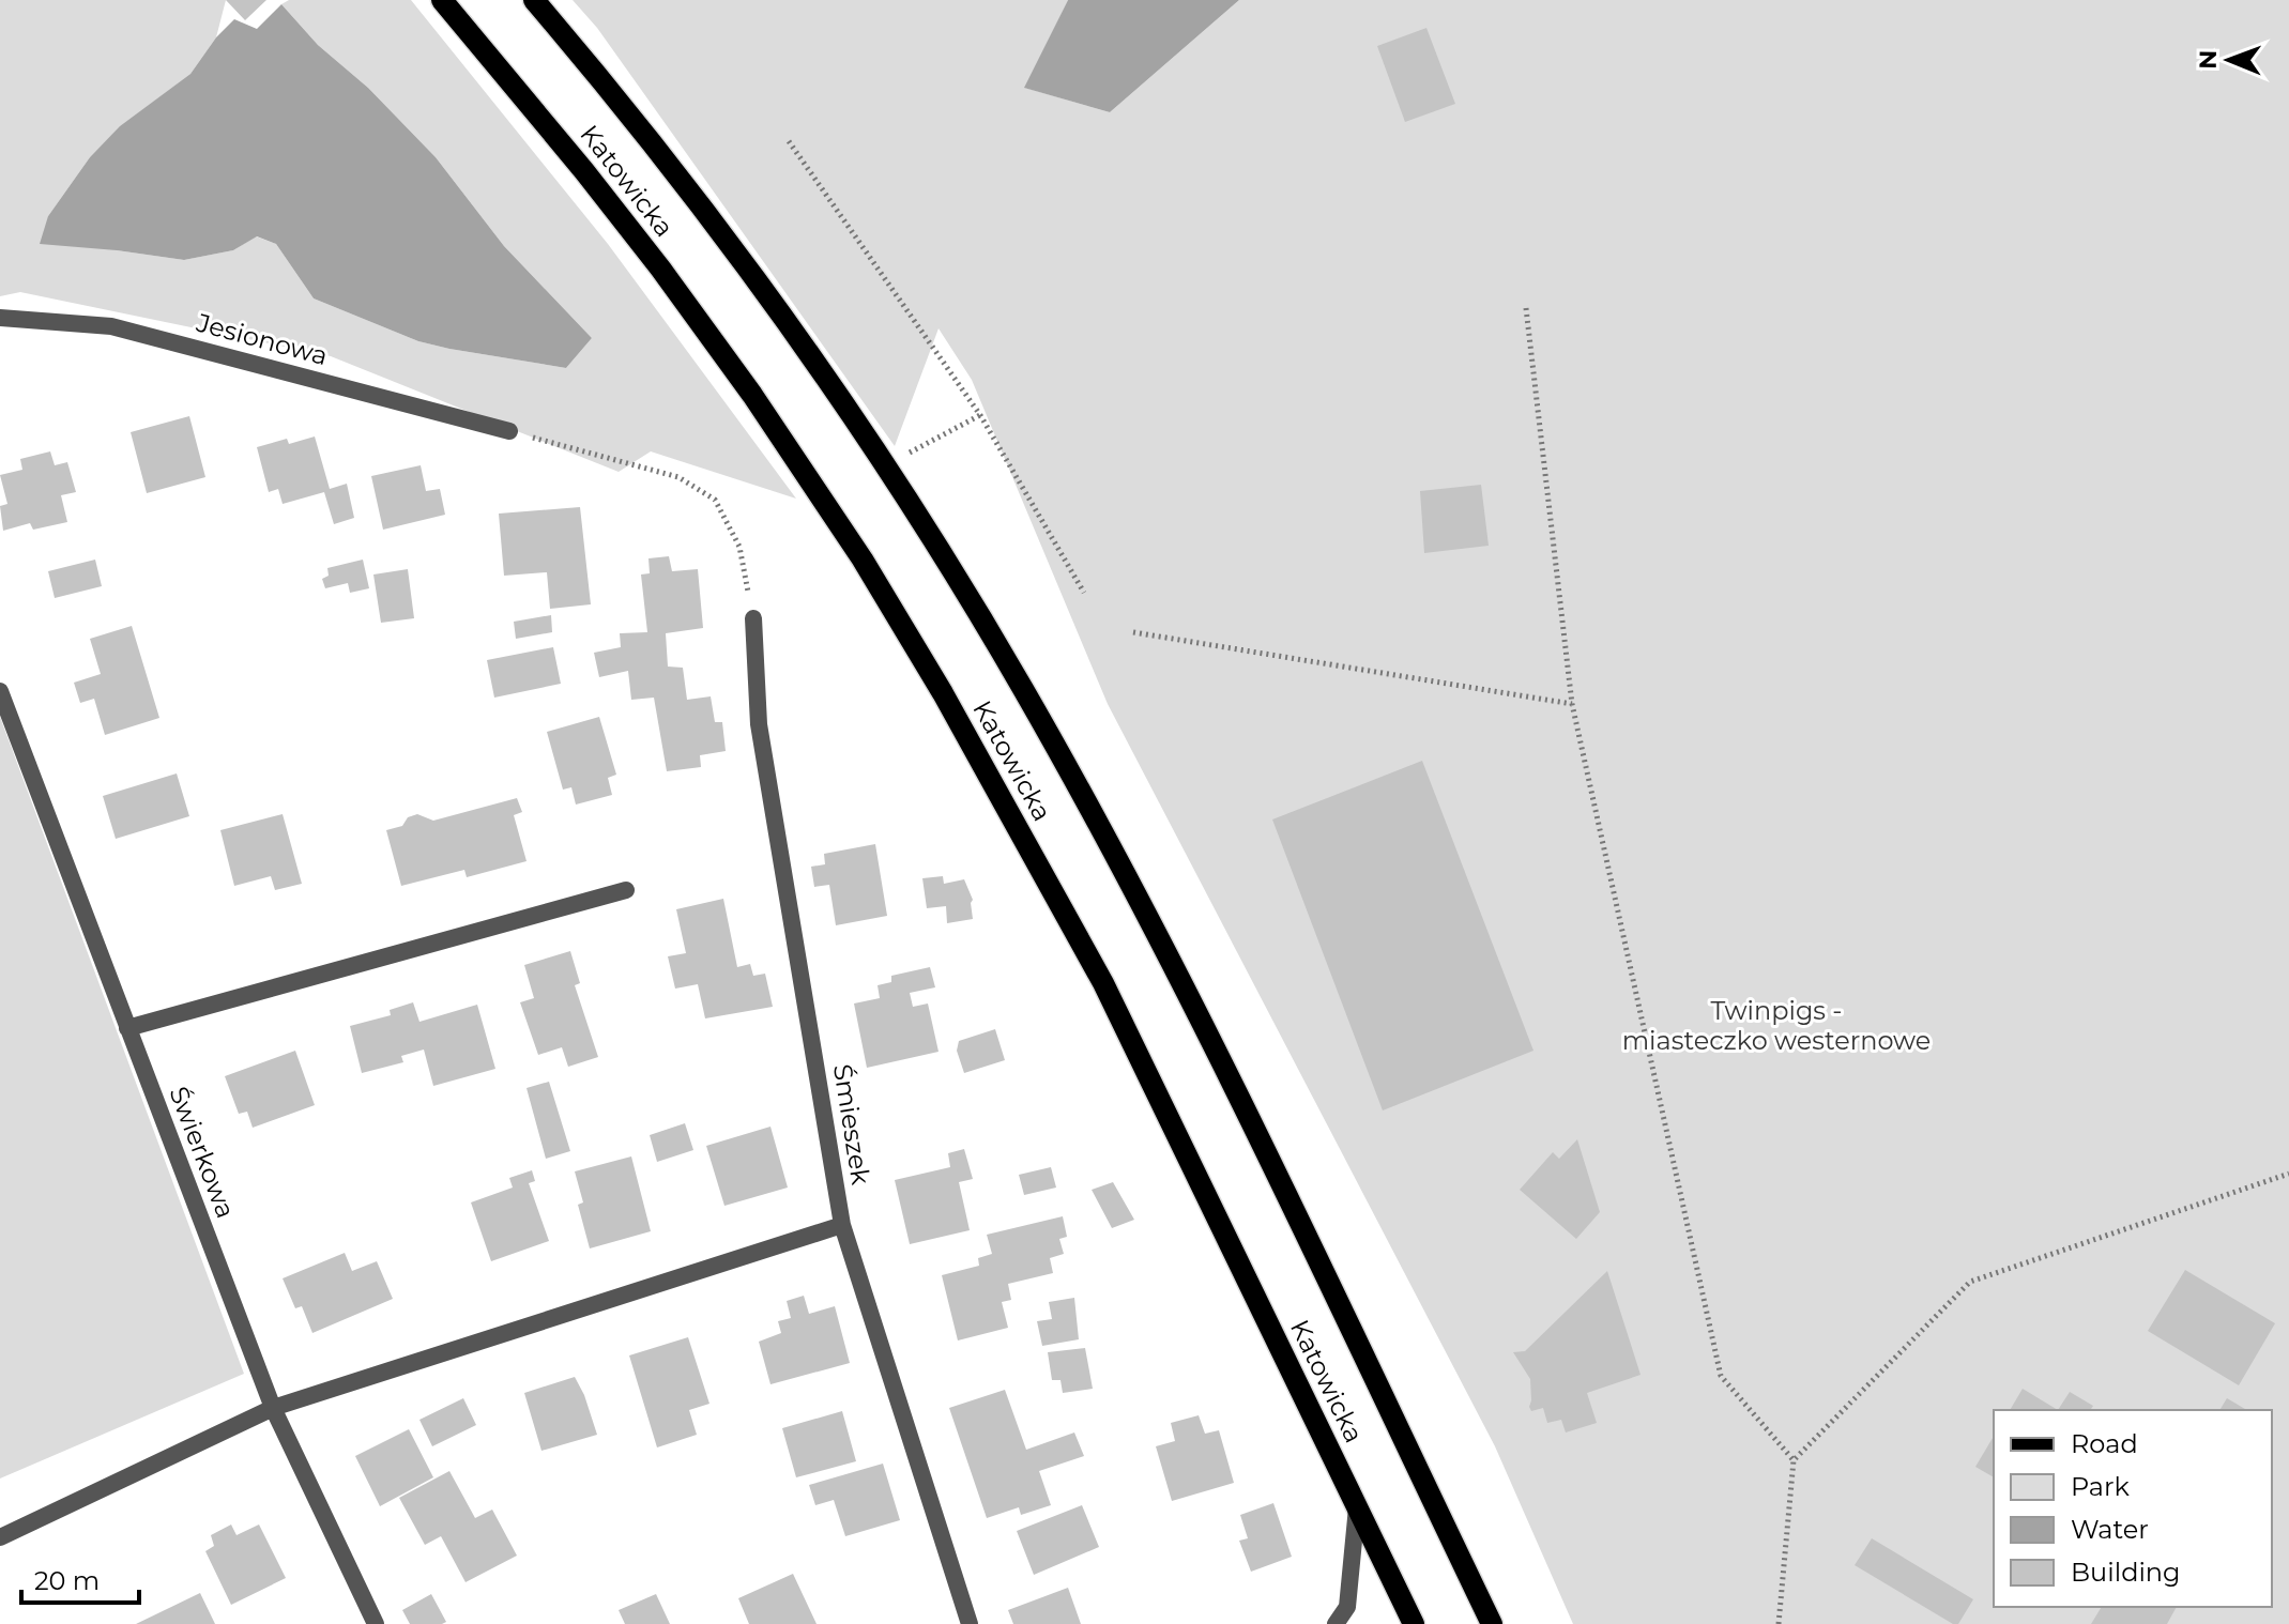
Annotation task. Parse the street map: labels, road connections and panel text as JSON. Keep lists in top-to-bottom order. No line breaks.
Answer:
{"streets":{"main road":["Katowicka"],"street":["Jesionowa","Śmieszek","Świerkowa"]},"parks":["Twinpigs - miasteczko westernowe"],"legend":["Road","Park","Water","Building"],"scale_bar":"20 m","north":"left"}
